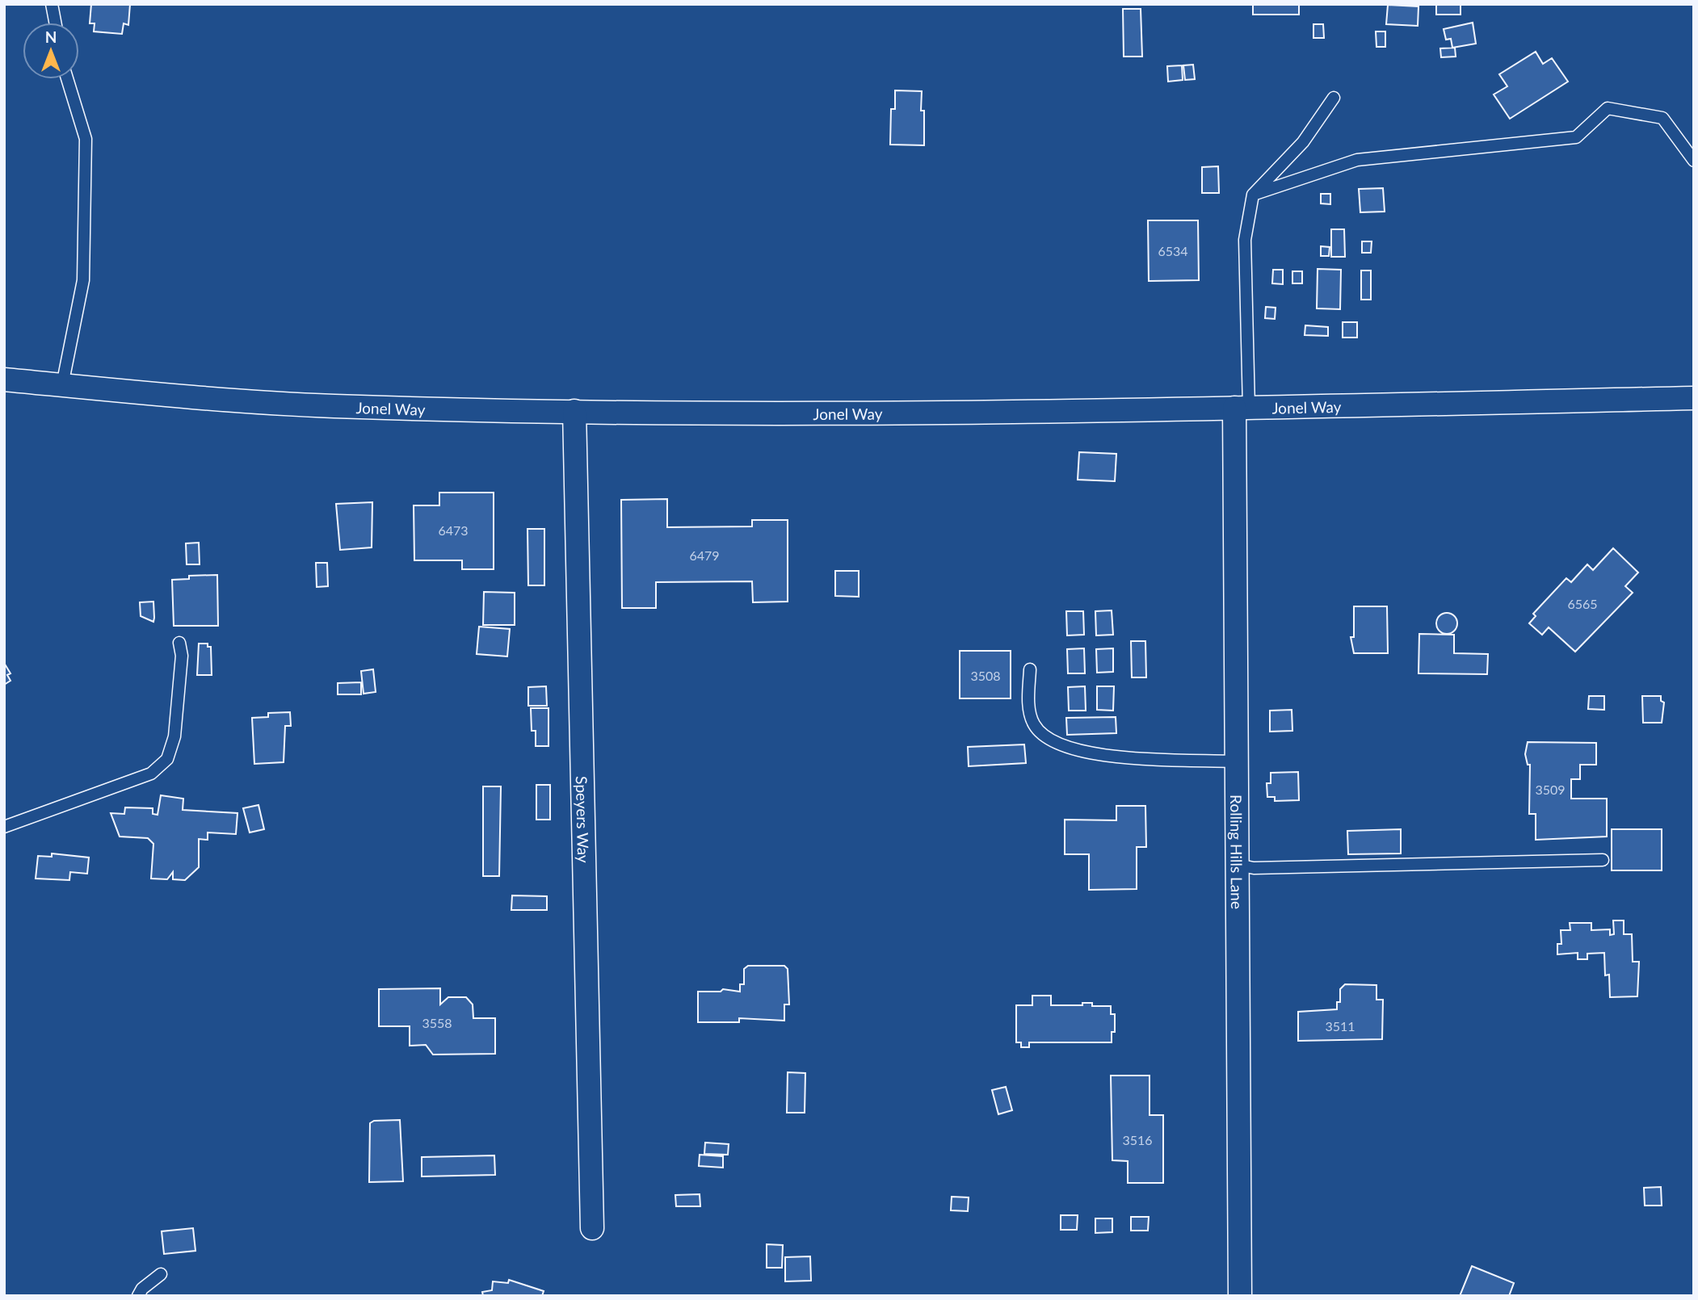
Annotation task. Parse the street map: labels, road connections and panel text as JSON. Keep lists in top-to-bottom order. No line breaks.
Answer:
{"streets":{"street":["Jonel Way","Speyers Way","Rolling Hills Lane"]},"crossings":[["Jonel Way","Speyers Way"],["Jonel Way","Rolling Hills Lane"]],"house_numbers":["6534","6473","6479","6565","3508","3509","3558","3511","3516"],"north":"top"}
